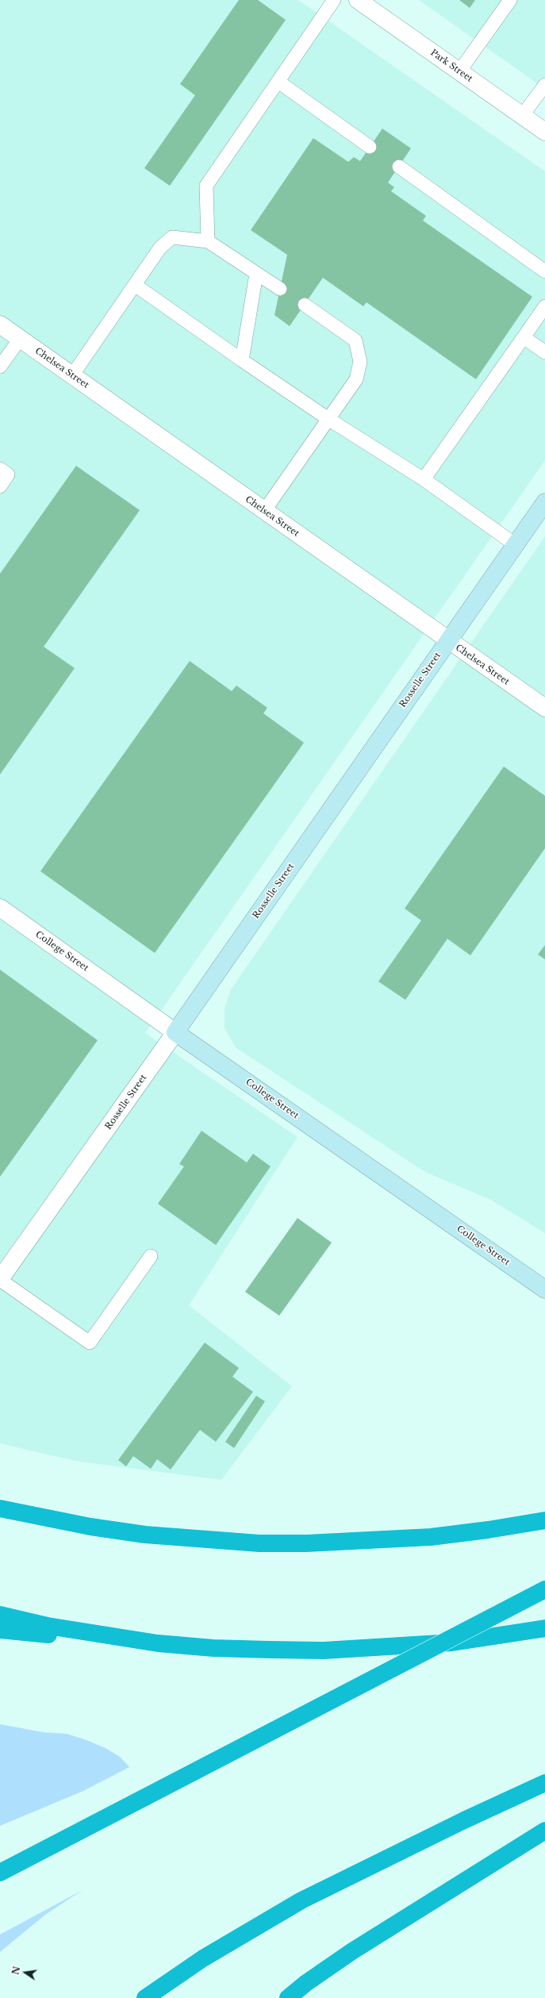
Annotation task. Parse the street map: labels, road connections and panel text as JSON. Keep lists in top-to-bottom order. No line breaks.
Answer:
{"streets":{"main road":["Rosselle Street","College Street"],"street":["Park Street","Chelsea Street"]},"crossings":[["Chelsea Street","Rosselle Street"],["Rosselle Street","College Street"]],"north":"left"}
